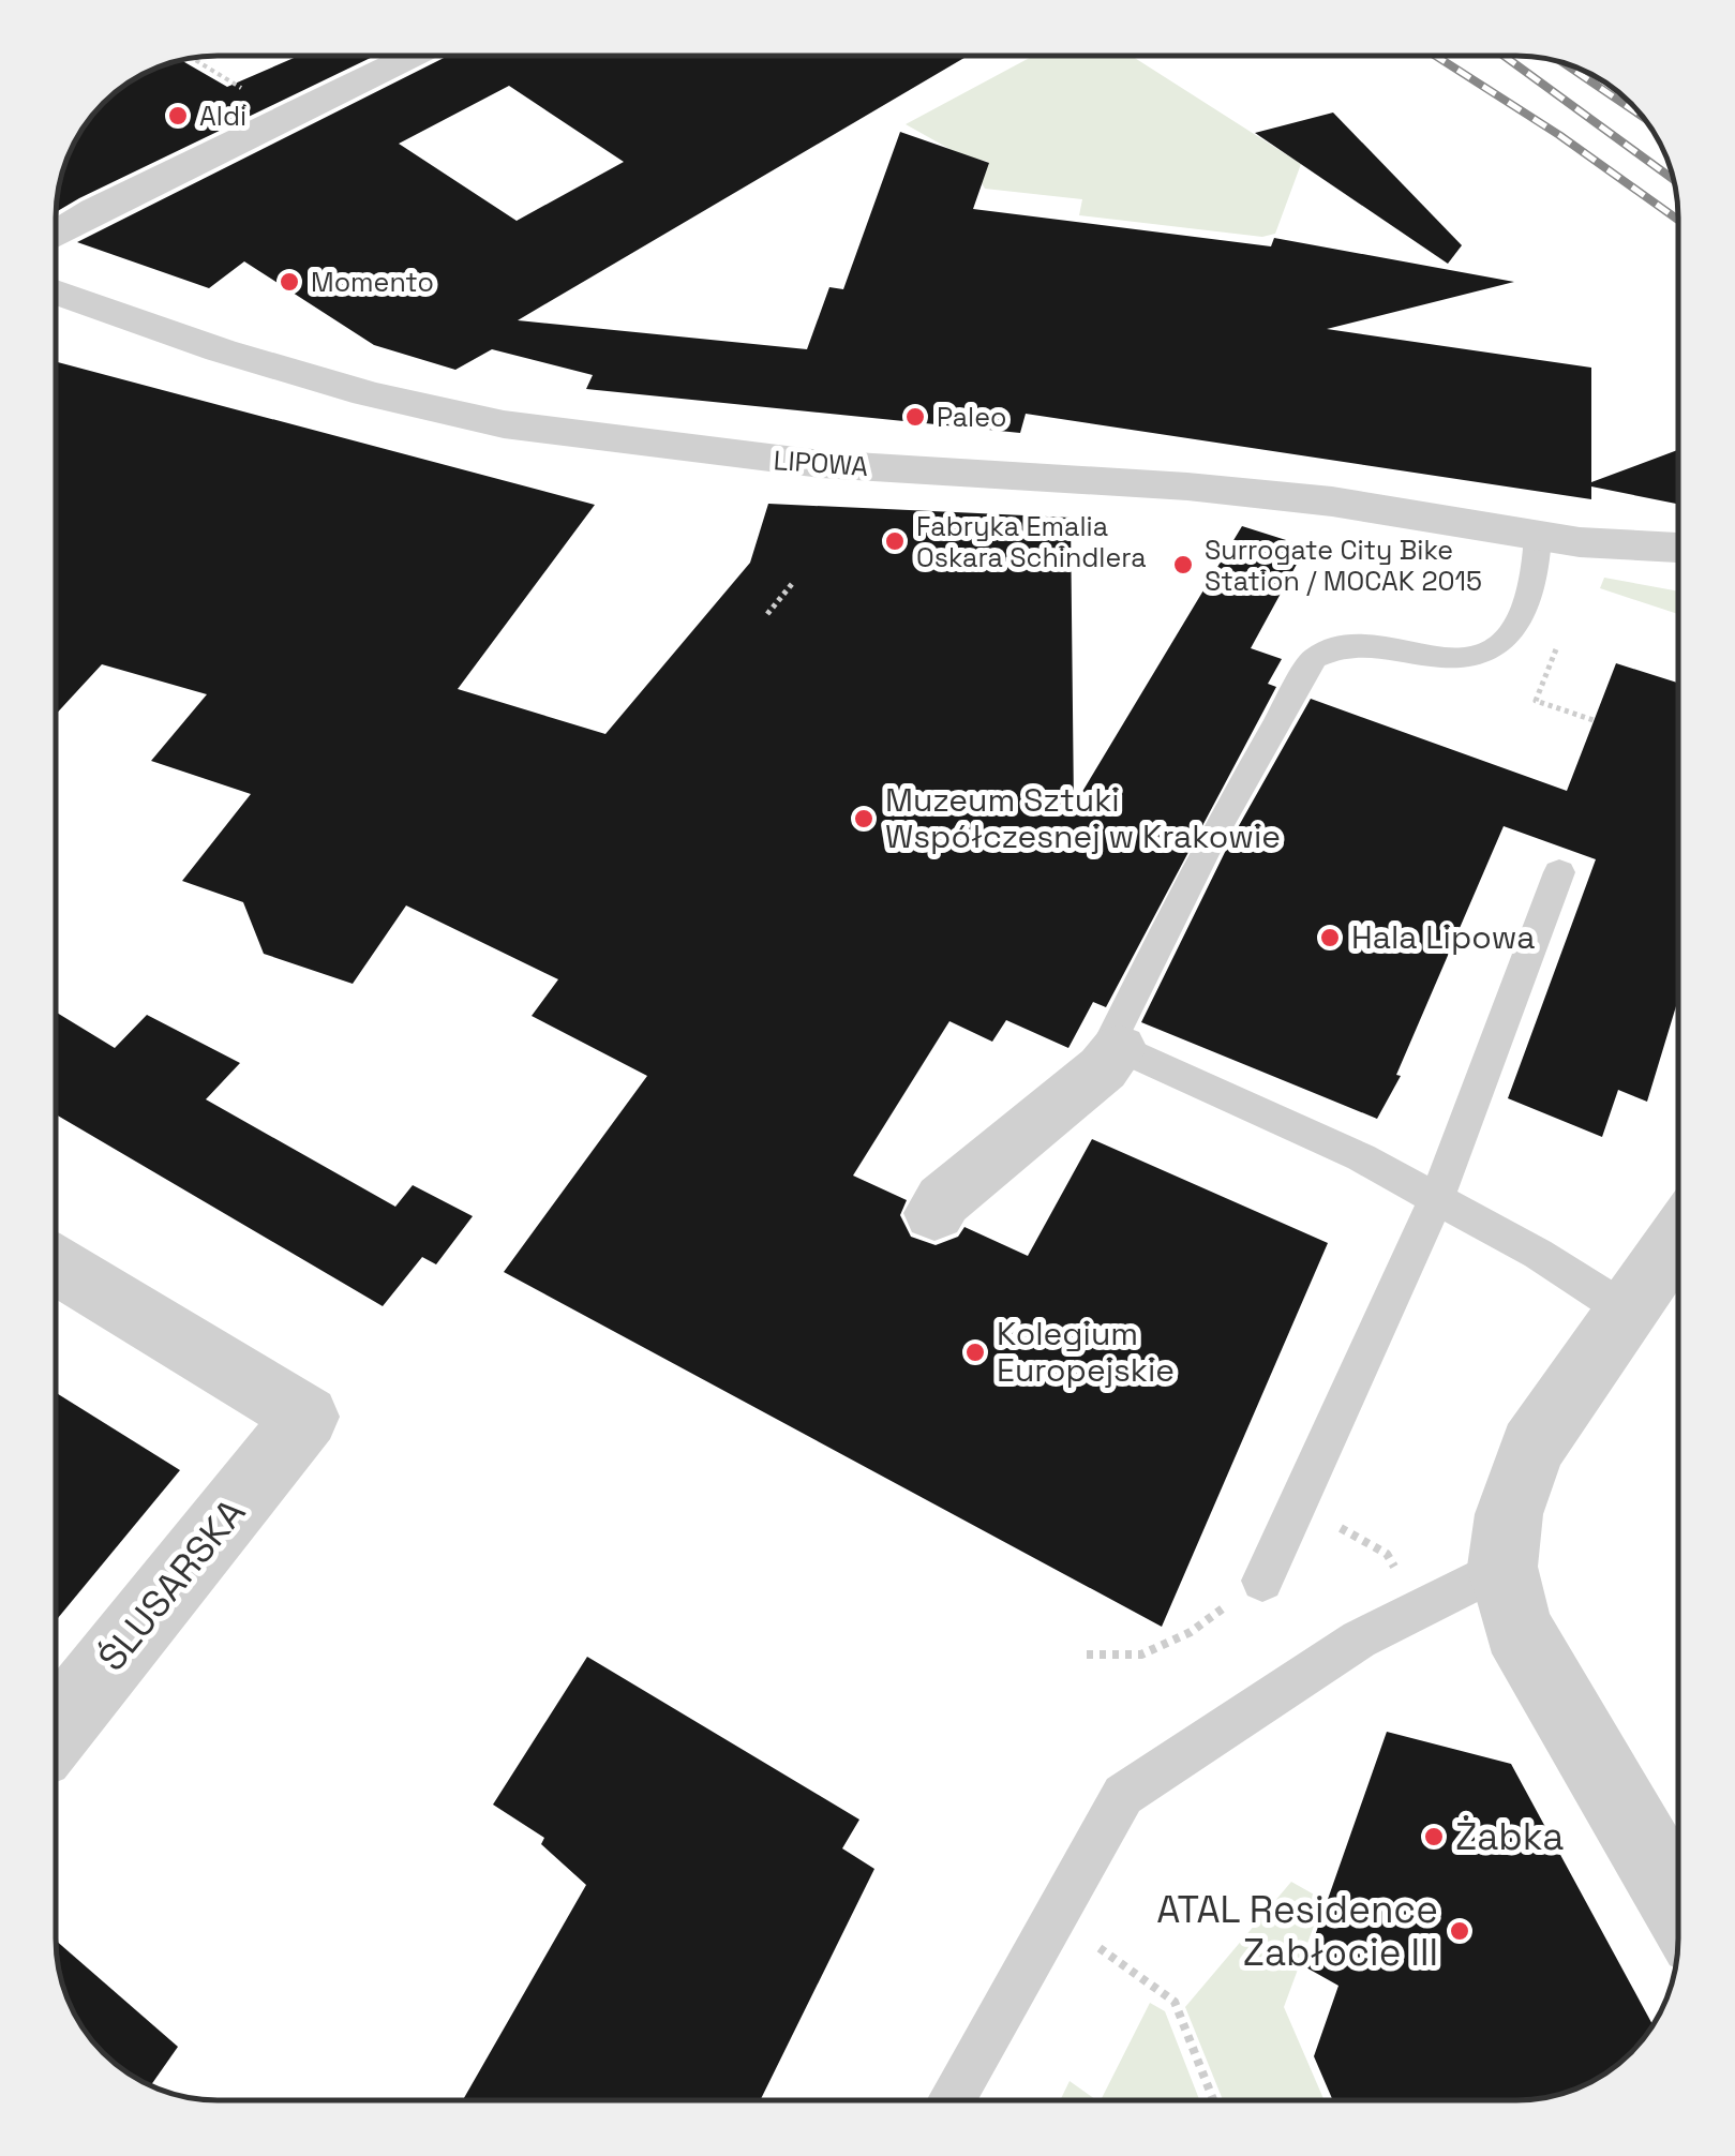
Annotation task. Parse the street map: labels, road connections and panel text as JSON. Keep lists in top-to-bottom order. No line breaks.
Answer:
{"streets":{"street":["LIPOWA","ŚLUSARSKA"]},"places":["Aldi","Momento","Paleo","Fabryka Emalia Oskara Schindlera","Surrogate City Bike Station / MOCAK 2015","Muzeum Sztuki Współczesnej w Krakowie","Hala Lipowa","Kolegium Europejskie","Żabka","ATAL Residence Zabłocie III"]}
